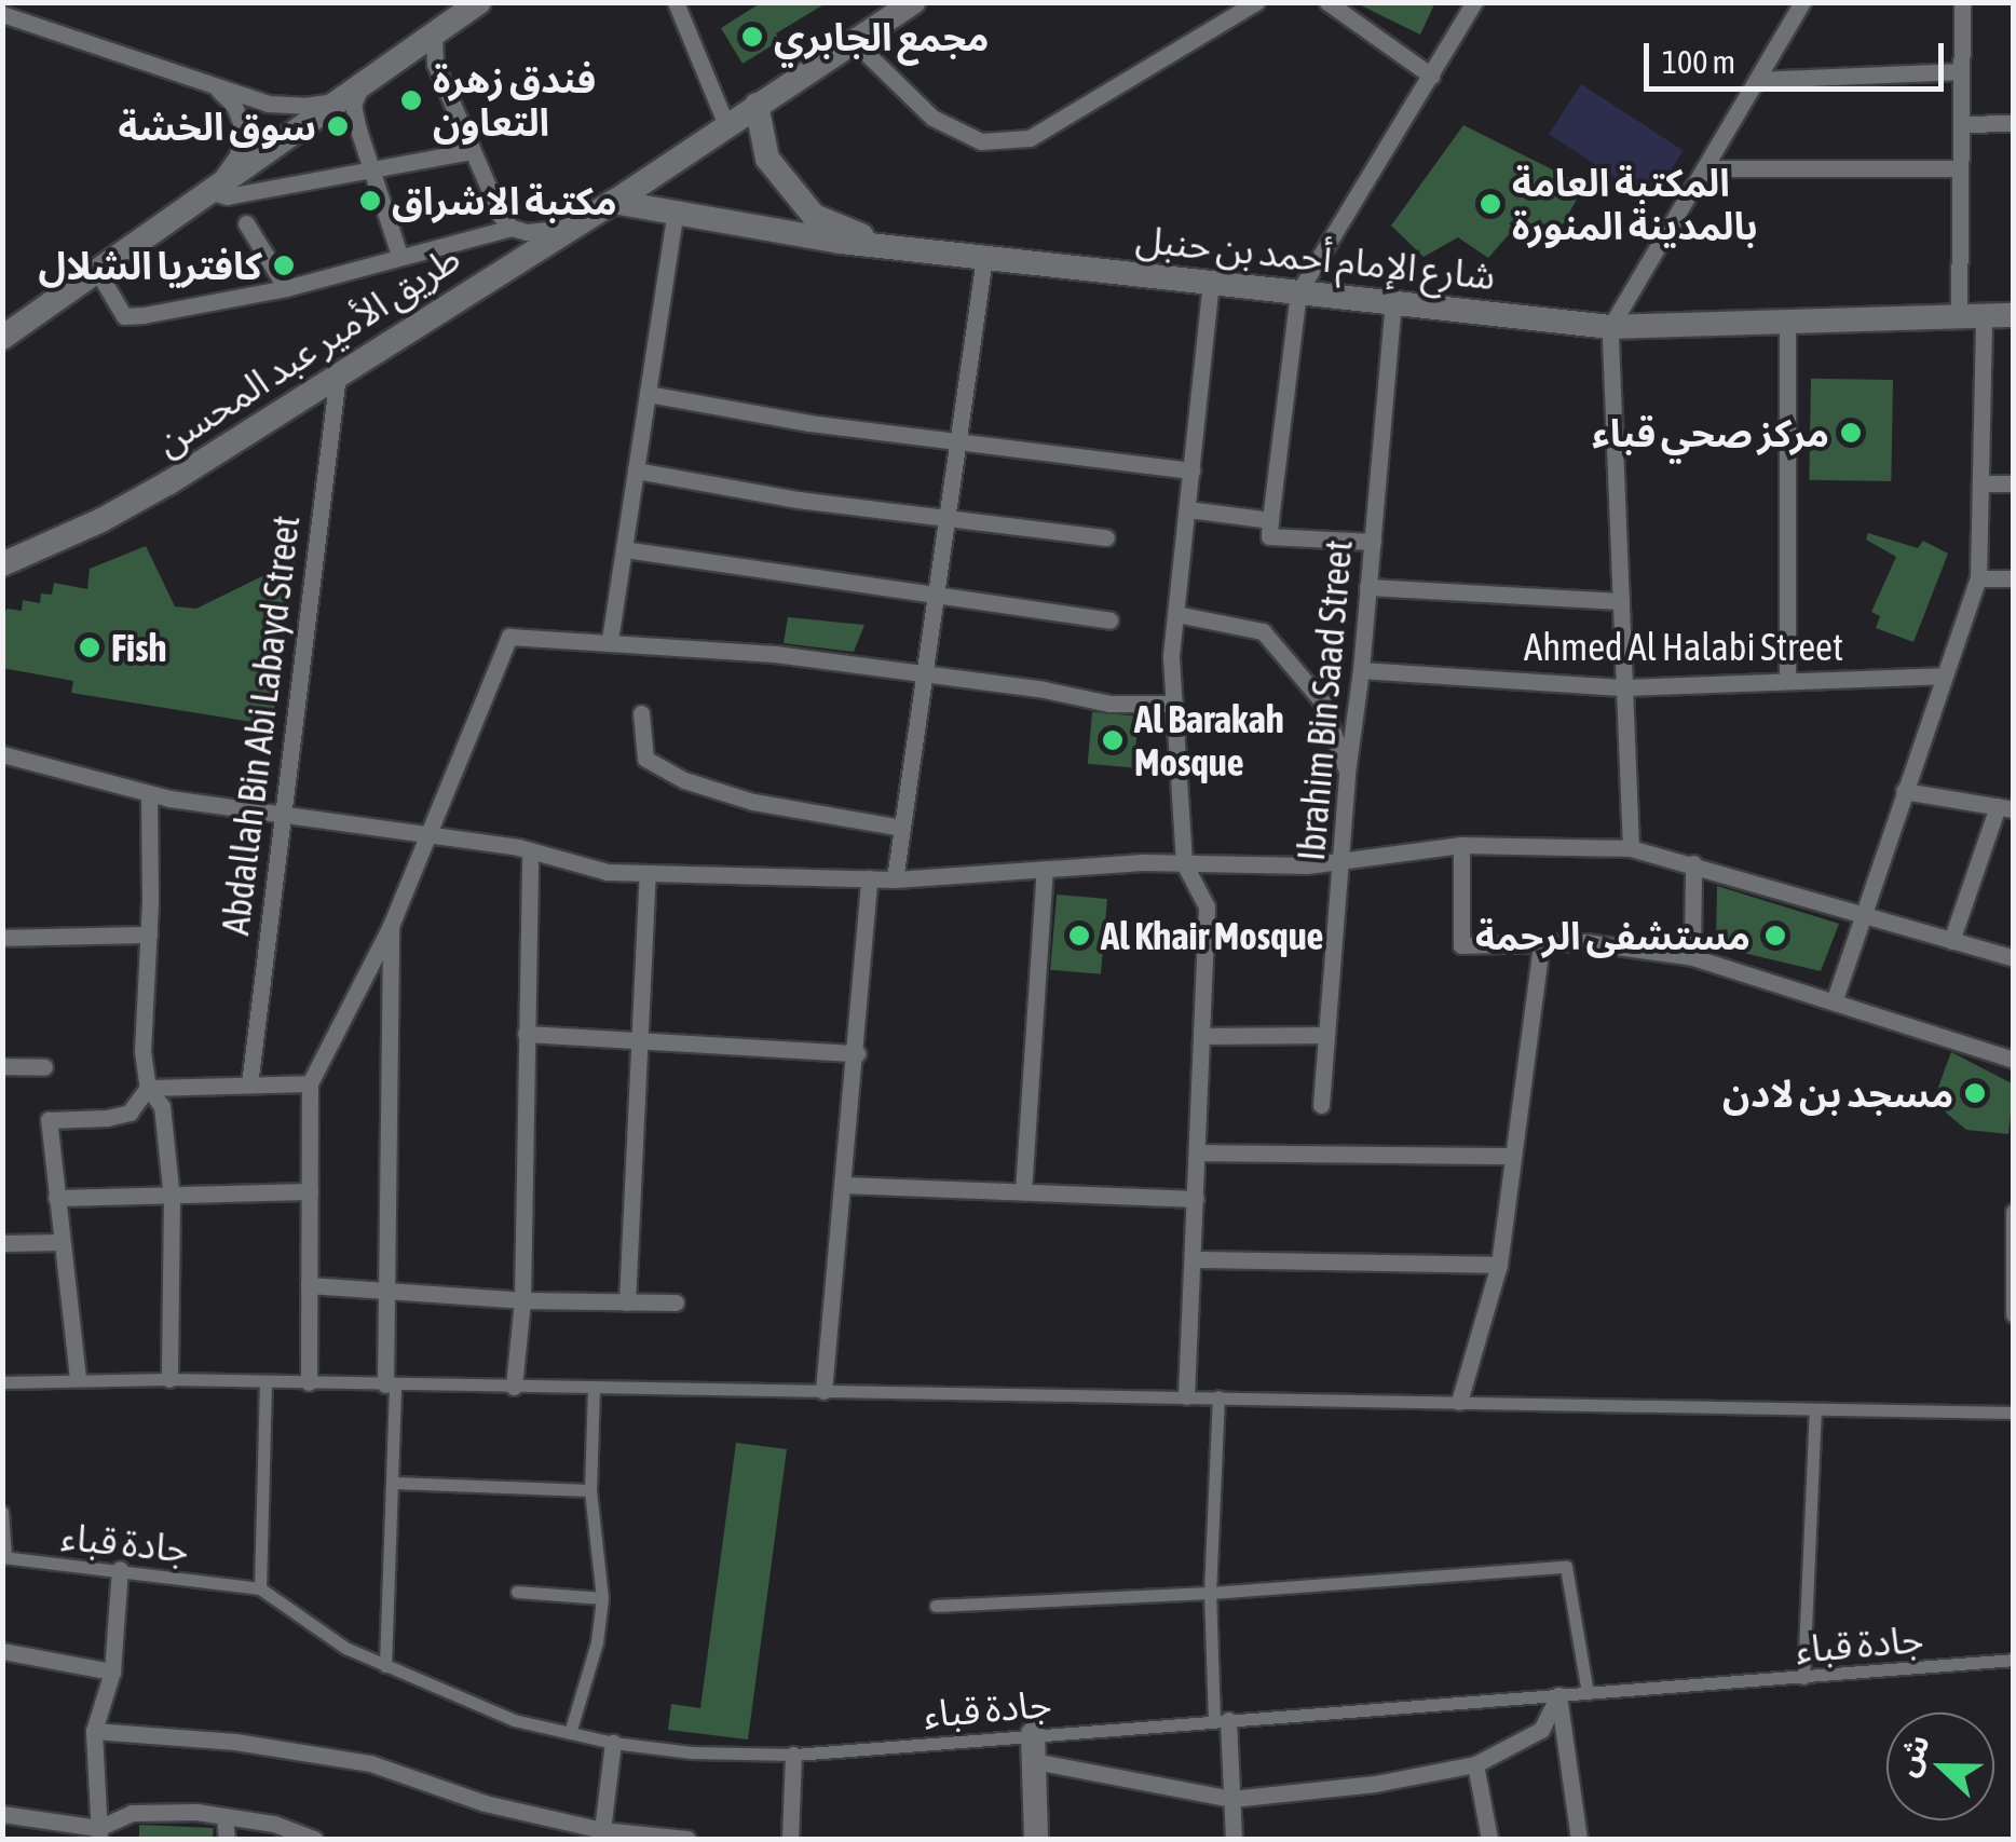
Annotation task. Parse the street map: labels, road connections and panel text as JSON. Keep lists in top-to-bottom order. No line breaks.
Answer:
{"streets":{"main road":["شارع الإمام أحمد بن حنبل","طريق الأمير عبد المحسن"],"street":["Ahmed Al Halabi Street","Ibrahim Bin Saad Street","Abdallah Bin Abi Labayd Street","جادة قباء"]},"crossings":[["شارع الإمام أحمد بن حنبل","طريق الأمير عبد المحسن"],["شارع الإمام أحمد بن حنبل","Ibrahim Bin Saad Street"],["طريق الأمير عبد المحسن","Abdallah Bin Abi Labayd Street"],["Ahmed Al Halabi Street","Ibrahim Bin Saad Street"]],"places":["مجمع الجابري","فندق زهرة التعاون","سوق الخشة","مكتبة الاشراق","المكتبة العامة بالمدينة المنورة","كافتريا الشلال","مركز صحي قباء","Fish","Al Barakah Mosque","Al Khair Mosque","مستشفى الرحمة","مسجد بن لادن"],"scale_bar":"100 m","north":"left"}
